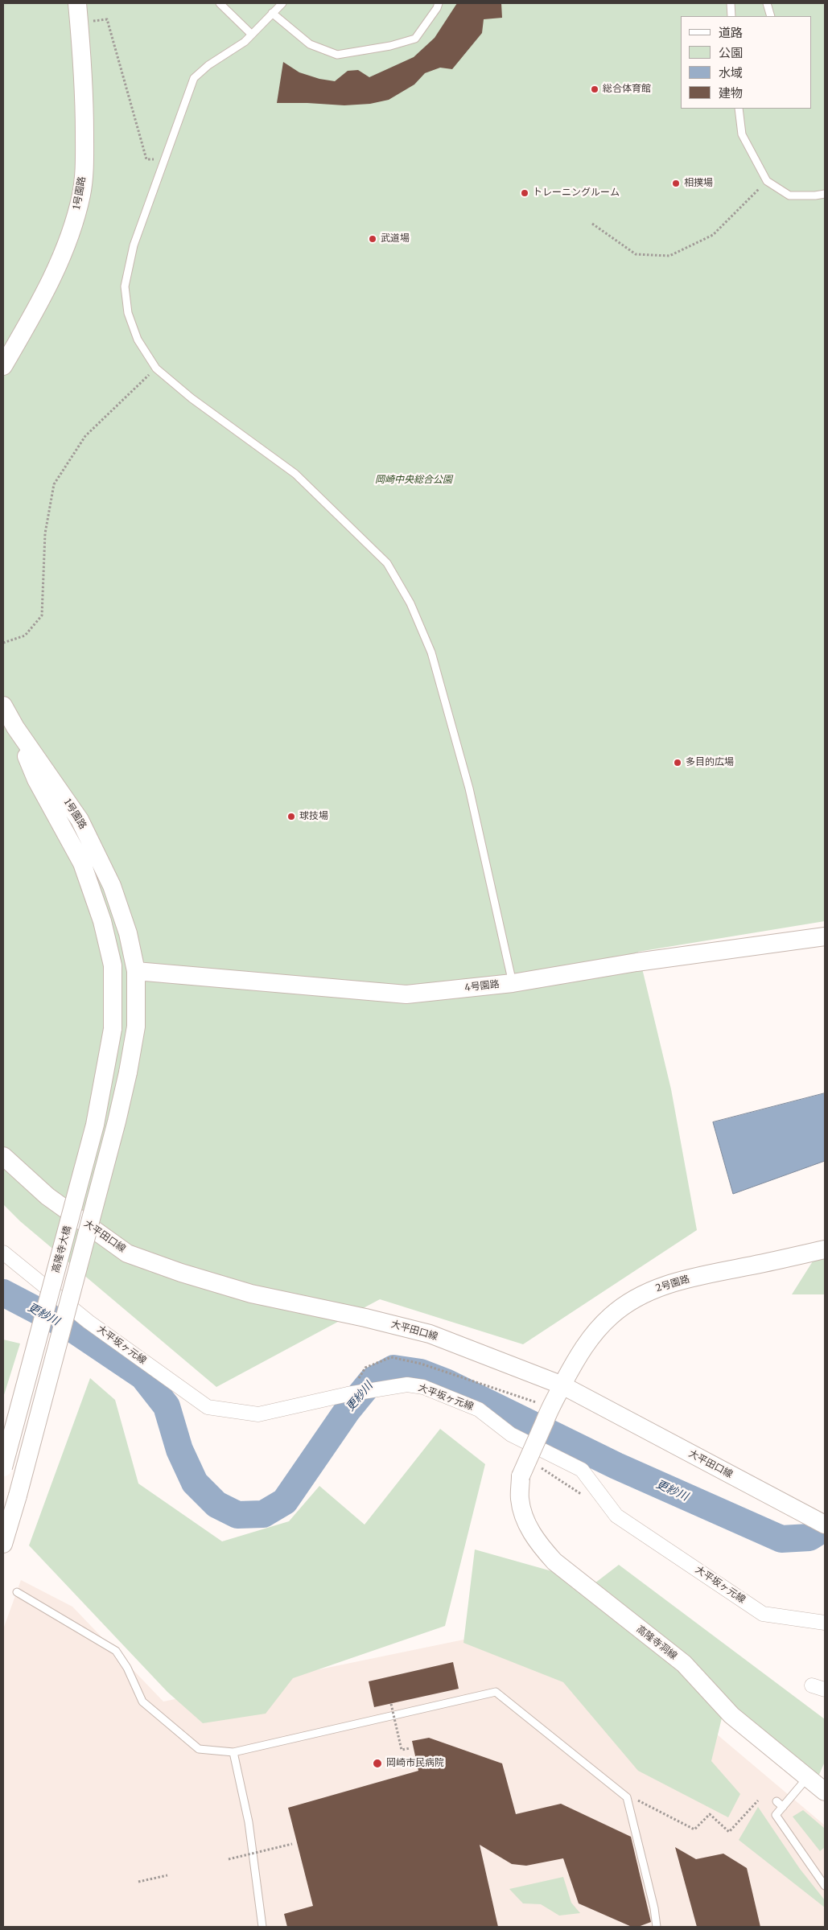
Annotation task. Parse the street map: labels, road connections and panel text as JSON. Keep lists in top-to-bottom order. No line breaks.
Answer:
{"streets":{"street":["1号園路","4号園路","大平田口線","高隆寺大橋","2号園路","大平坂ヶ元線","高隆寺洞線"]},"crossings":[["1号園路","4号園路"],["1号園路","高隆寺大橋"],["大平田口線","2号園路"],["2号園路","高隆寺洞線"]],"water":["更紗川"],"parks":["岡崎中央総合公園"],"places":["総合体育館","相撲場","トレーニングルーム","武道場","多目的広場","球技場","岡崎市民病院"],"legend":["道路","公園","水域","建物"]}
